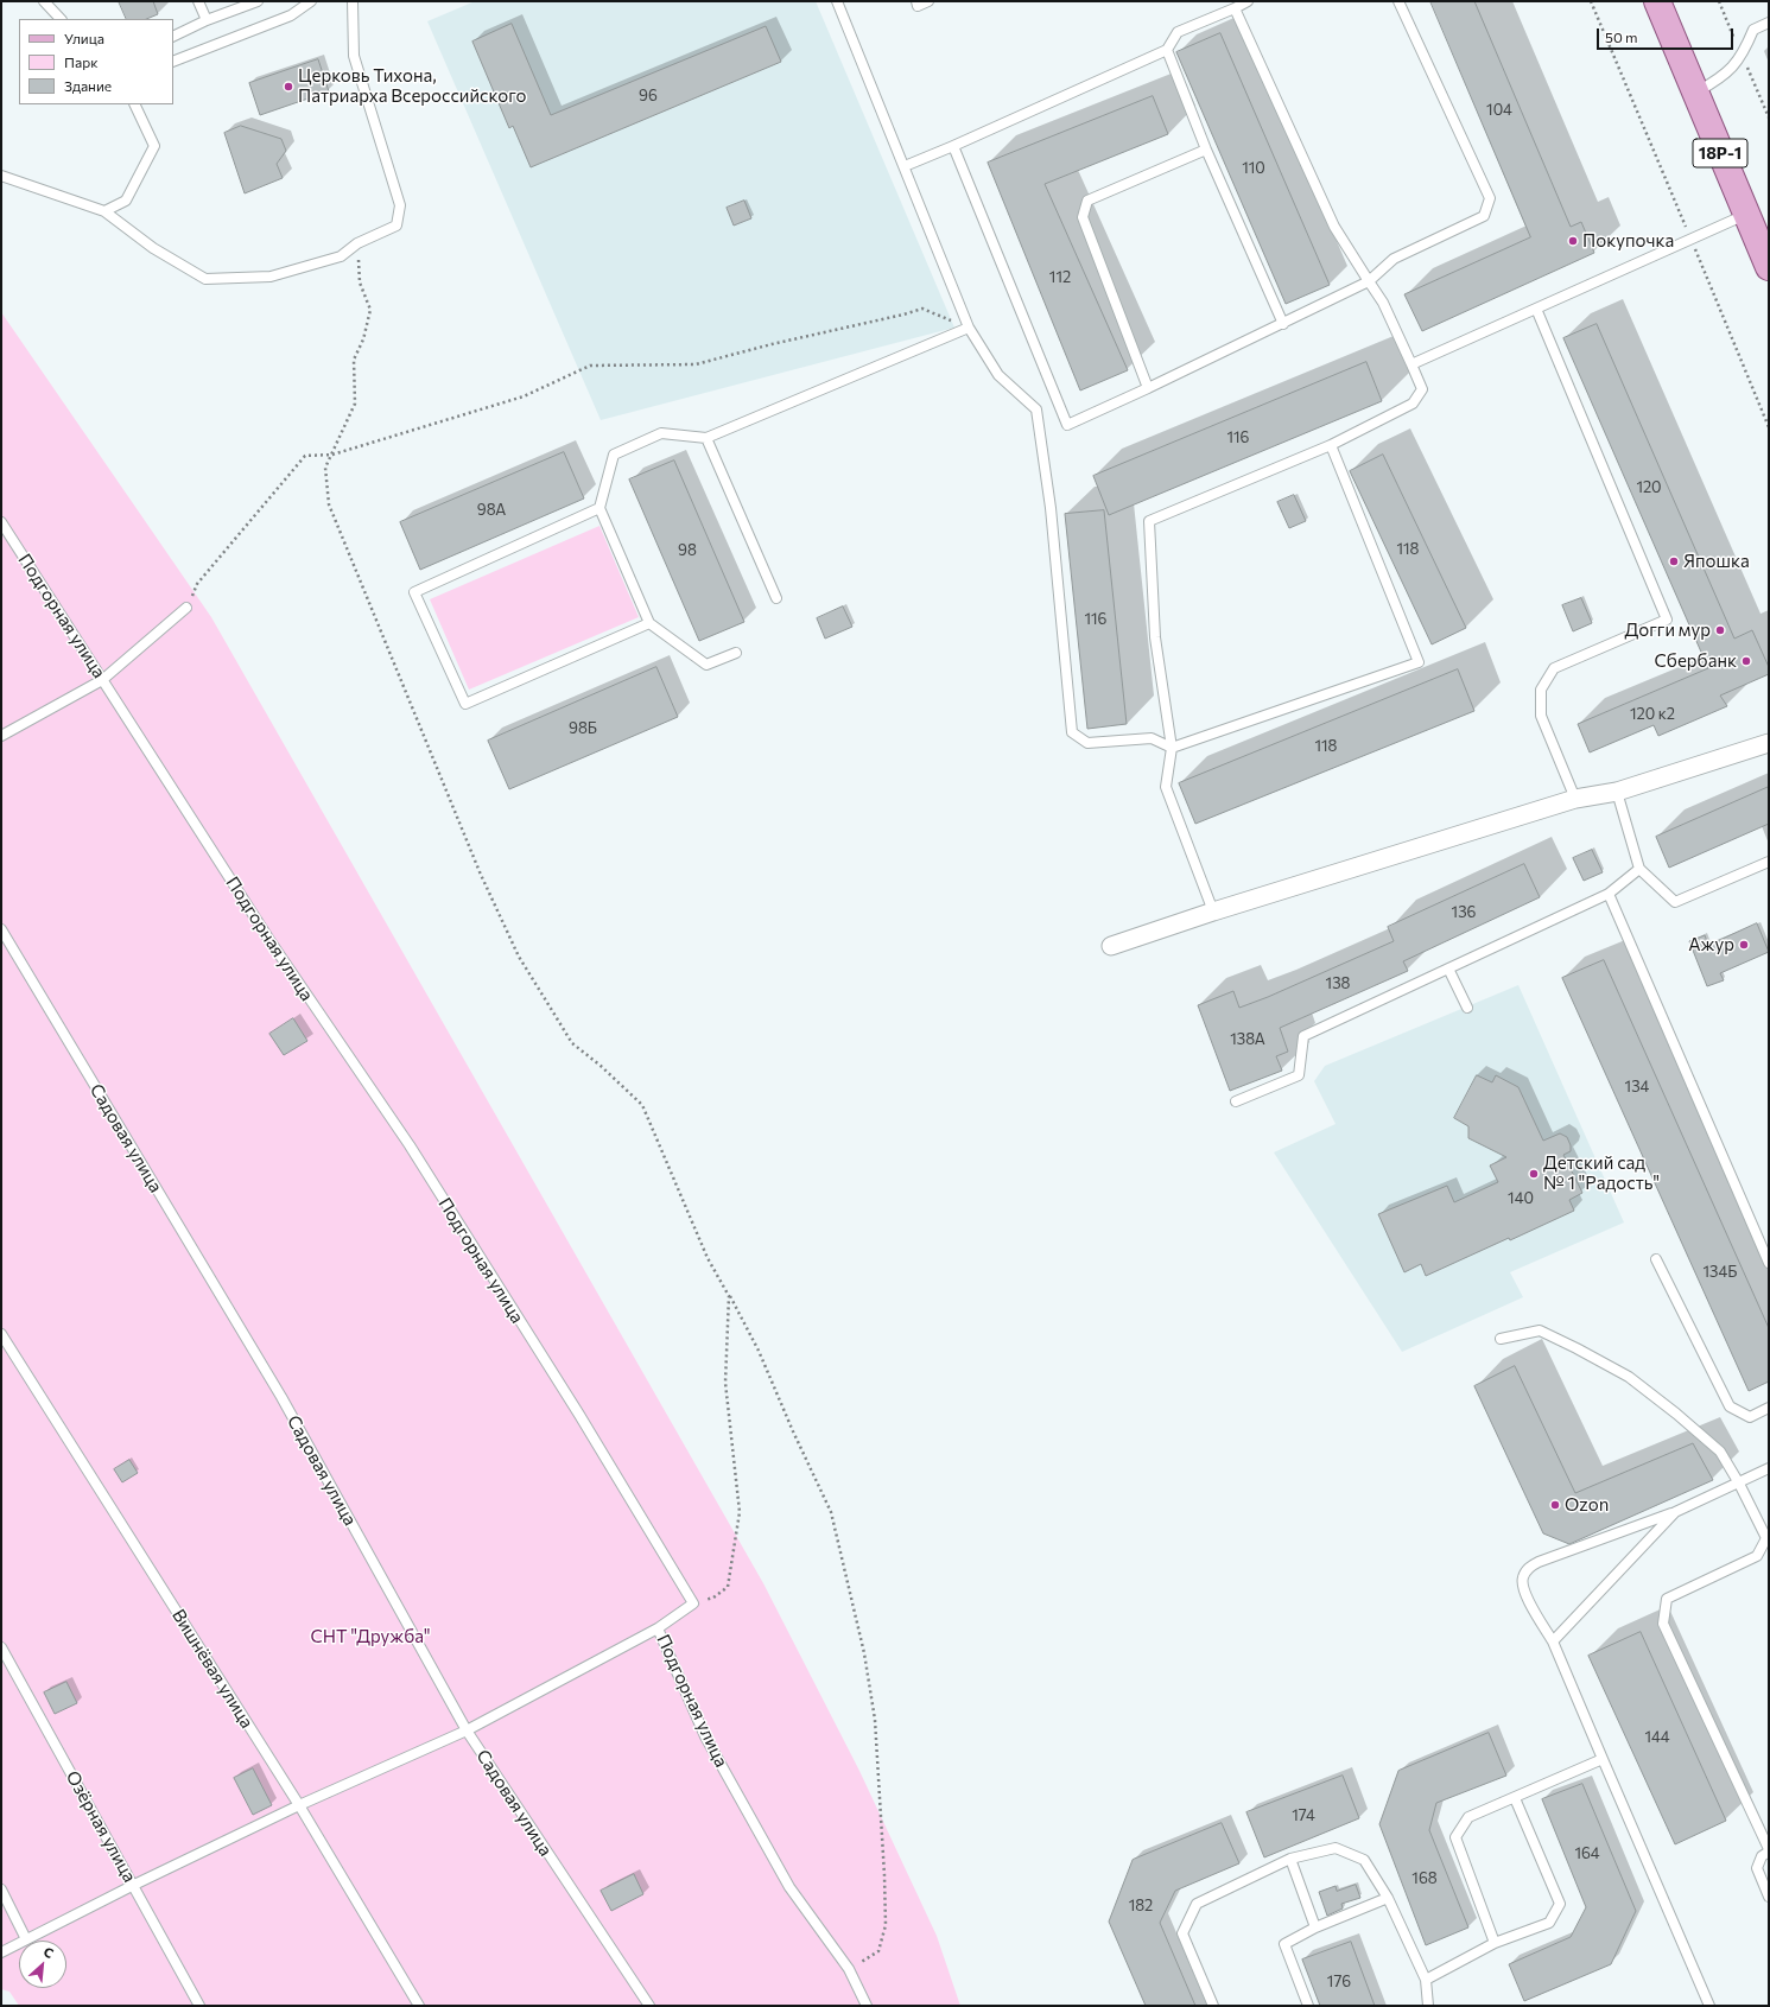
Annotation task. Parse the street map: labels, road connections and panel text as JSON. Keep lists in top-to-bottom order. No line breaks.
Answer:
{"streets":{"main road":["18Р-1"],"lane":["Подгорная улица","Садовая улица","Вишнёвая улица","Озёрная улица"]},"parks":["СНТ \"Дружба\""],"places":["Церковь Тихона, Патриарха Всероссийского","Покупочка","Япошка","Догги мур","Сбербанк","Ажур","Детский сад № 1 \"Радость\"","Ozon"],"house_numbers":["96","104","110","112","116","120","98А","118","98","116","120 к2","98Б","118","136","138","138А","134","140","134Б","144","174","164","168","182","176"],"legend":["Улица","Парк","Здание"],"scale_bar":"50 m","north":"top right"}
